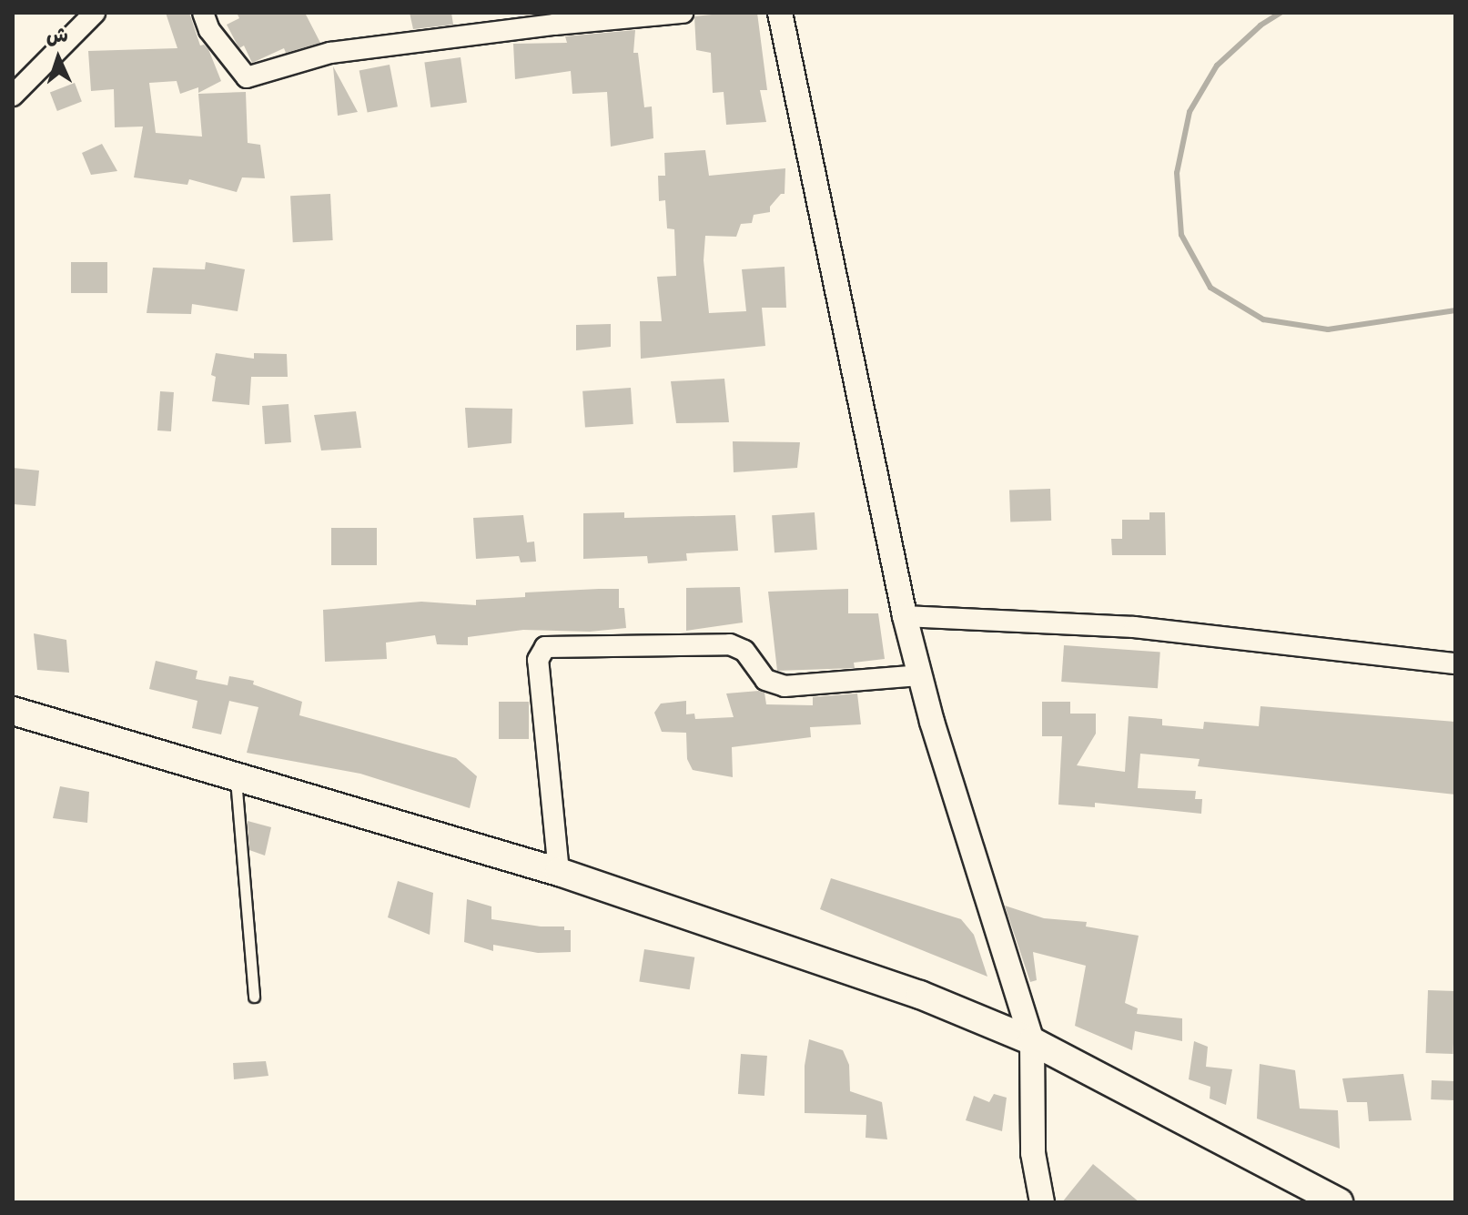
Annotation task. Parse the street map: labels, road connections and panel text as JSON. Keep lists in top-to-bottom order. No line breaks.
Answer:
{"north":"top"}
